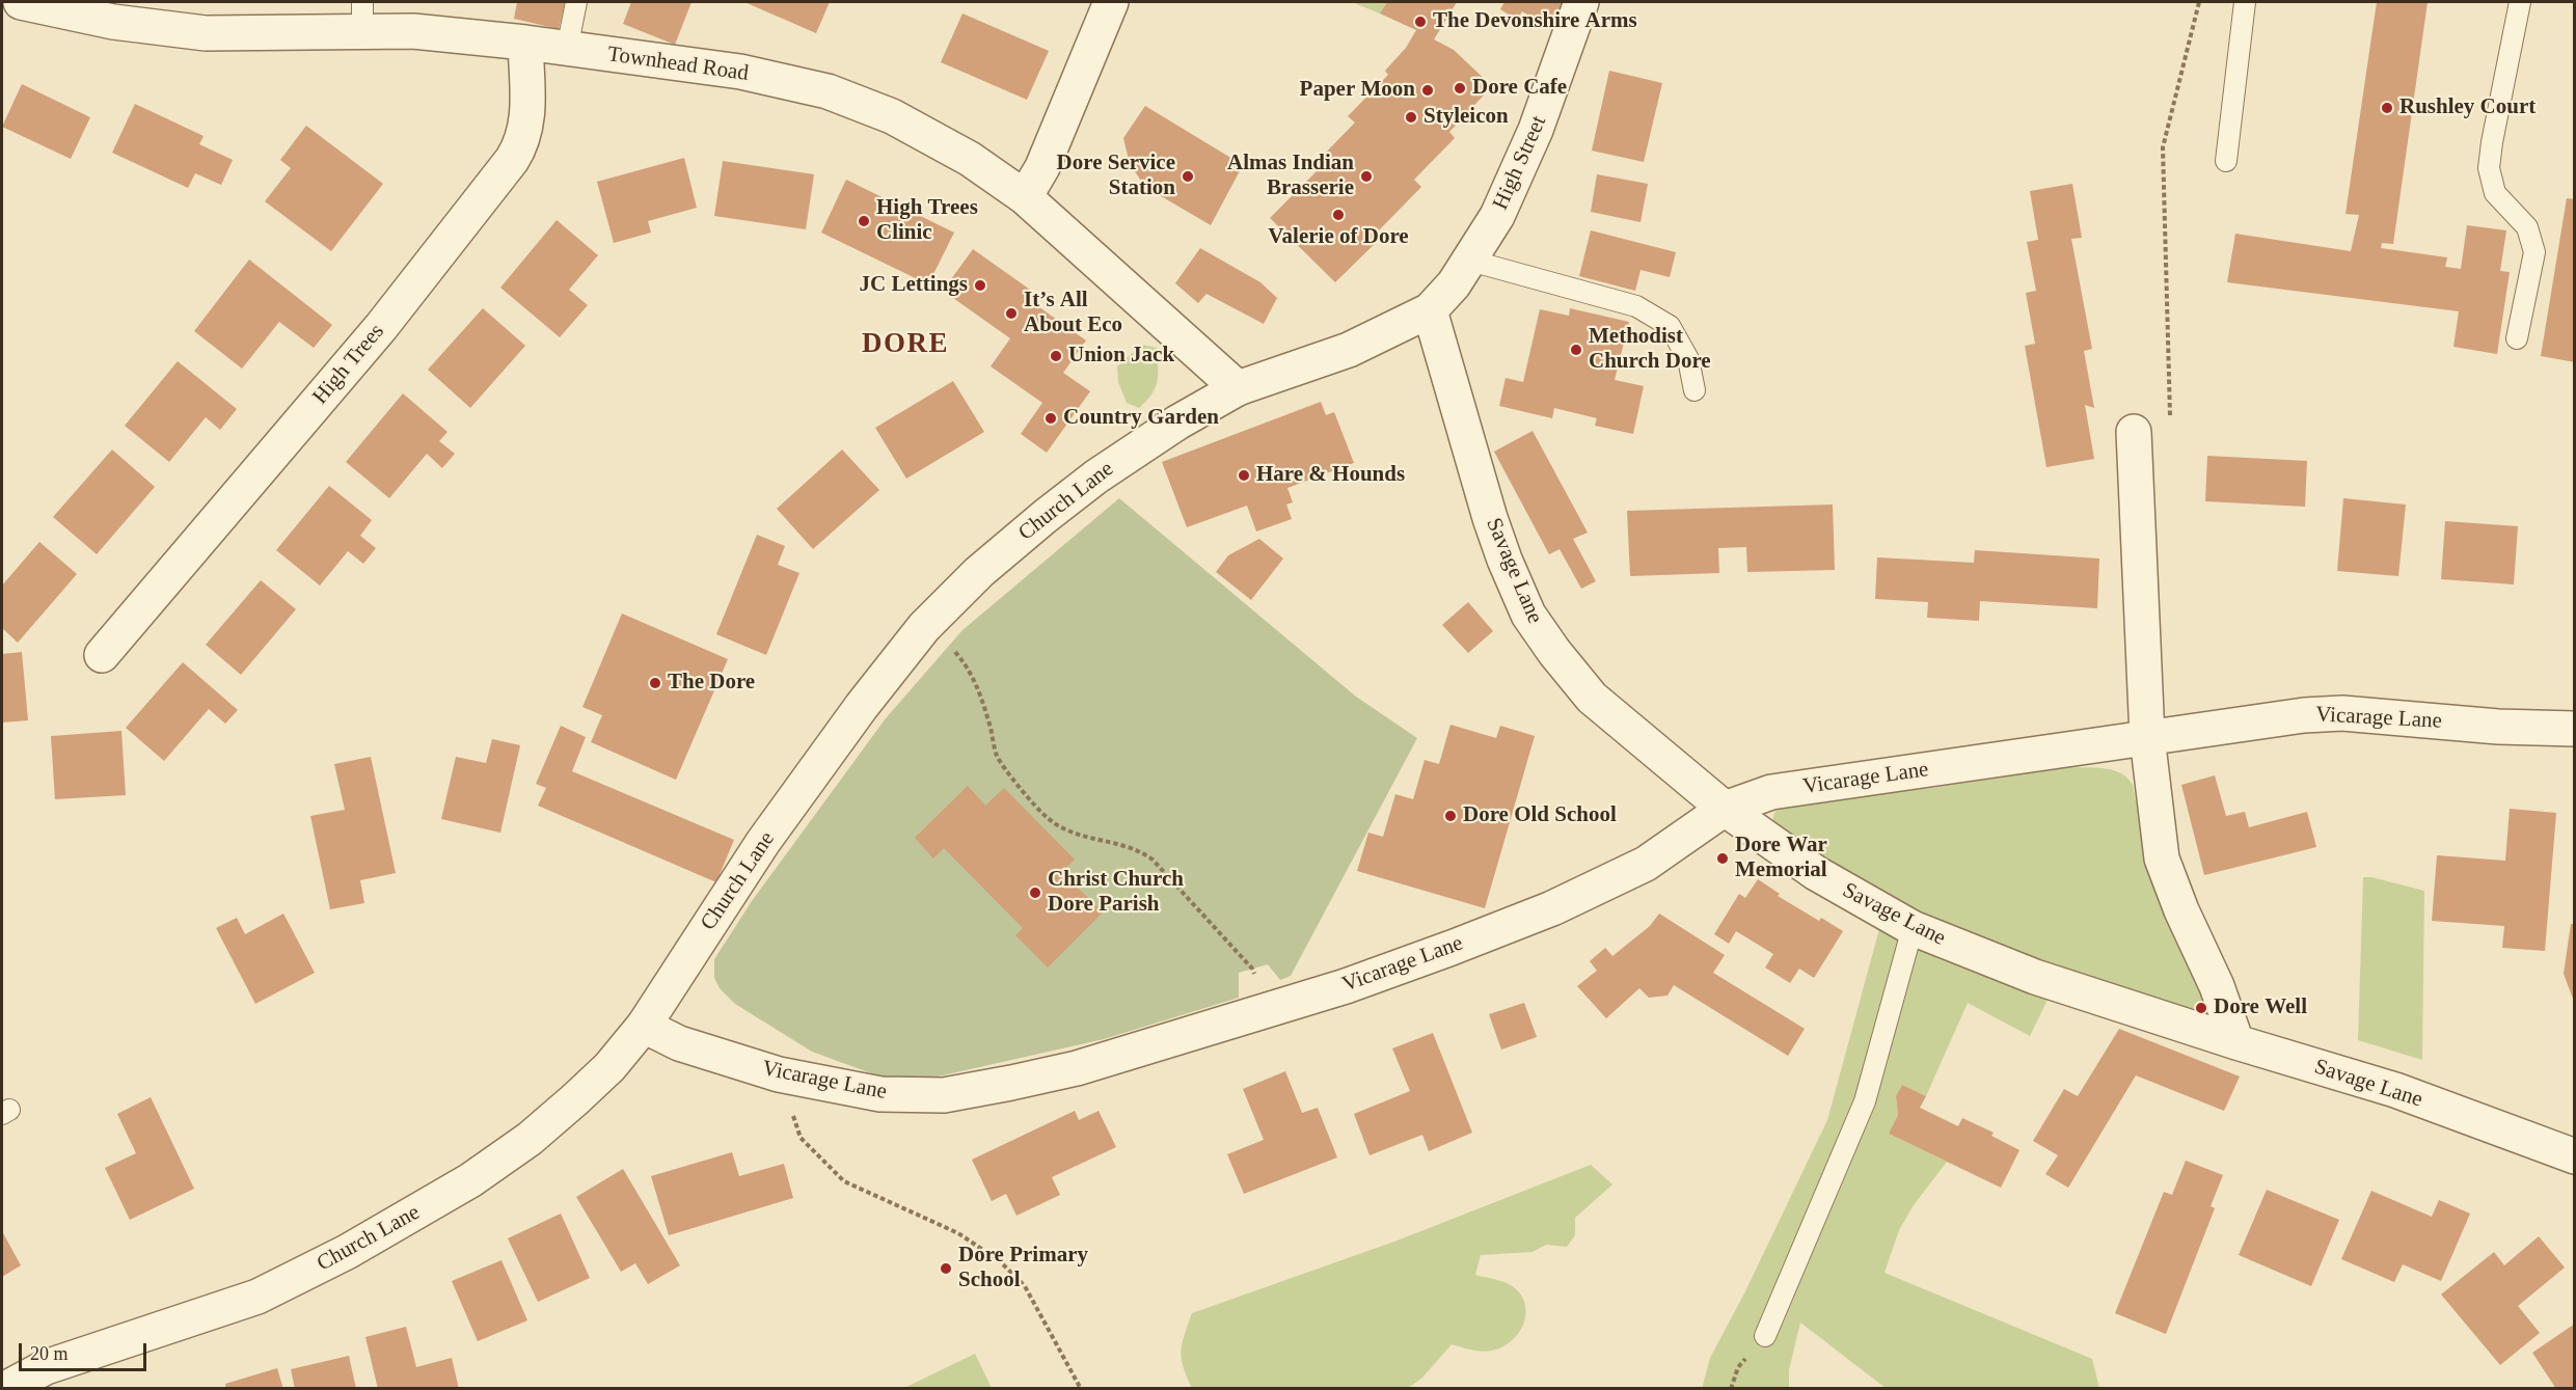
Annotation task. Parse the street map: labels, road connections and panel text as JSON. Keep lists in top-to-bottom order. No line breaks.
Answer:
{"streets":{"street":["Townhead Road","High Street","High Trees","Church Lane","Savage Lane","Vicarage Lane"]},"crossings":[["Townhead Road","High Trees"],["Townhead Road","Church Lane"],["High Street","Church Lane"],["High Street","Savage Lane"],["Church Lane","Savage Lane"],["Church Lane","Vicarage Lane"],["Savage Lane","Vicarage Lane"]],"districts":["DORE"],"places":["The Devonshire Arms","Dore Cafe","Paper Moon","Rushley Court","Styleicon","Dore Service Station","Almas Indian Brasserie","Valerie of Dore","High Trees Clinic","JC Lettings","It’s All About Eco","Methodist Church Dore","Union Jack","Country Garden","Hare & Hounds","The Dore","Dore Old School","Dore War Memorial","Christ Church Dore Parish","Dore Well","Dore Primary School"],"scale_bar":"20 m"}
